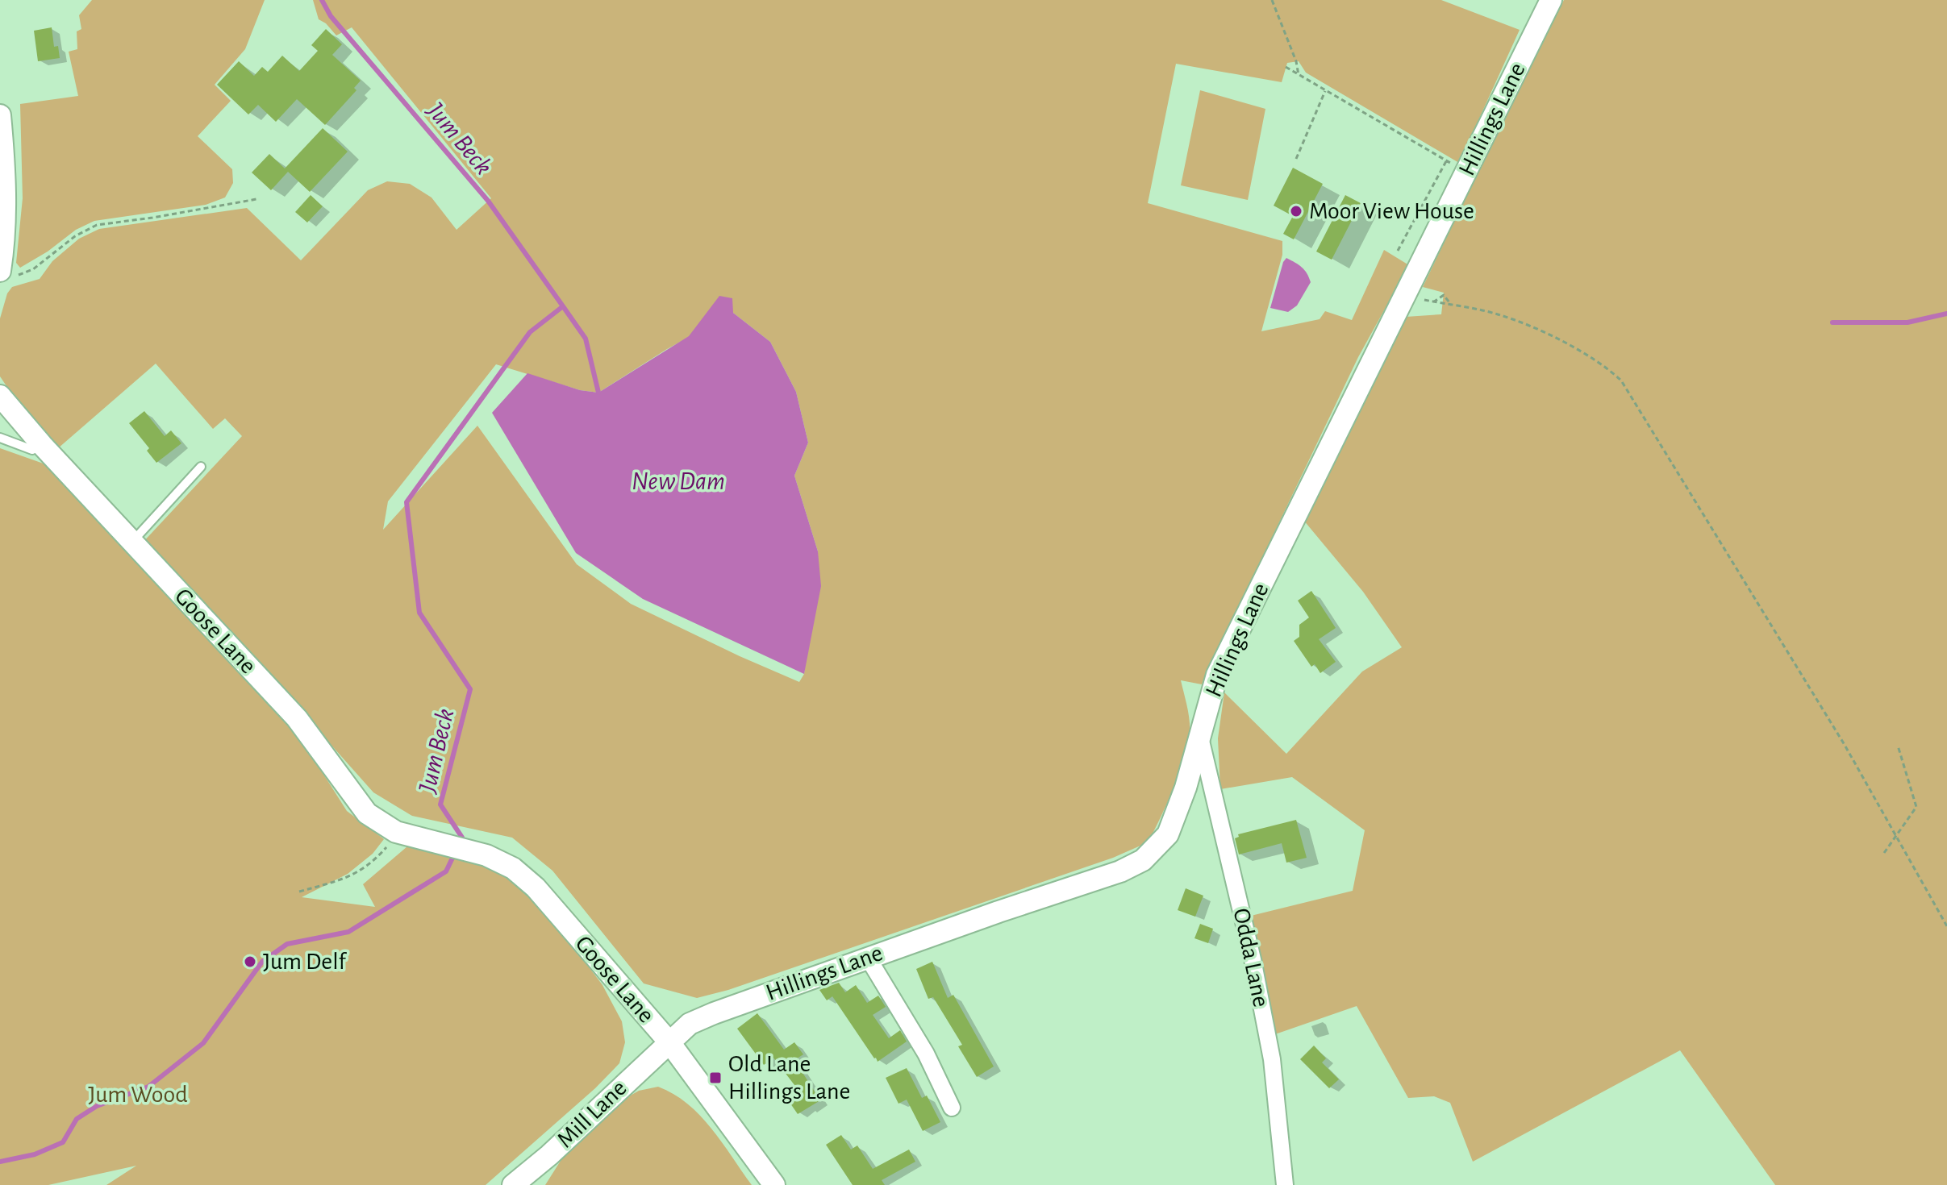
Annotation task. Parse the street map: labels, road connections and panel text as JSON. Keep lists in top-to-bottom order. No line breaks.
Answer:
{"streets":{"street":["Hillings Lane","Goose Lane","Odda Lane","Mill Lane"]},"crossings":[["Hillings Lane","Goose Lane"],["Hillings Lane","Odda Lane"],["Hillings Lane","Mill Lane"],["Goose Lane","Mill Lane"]],"water":["Jum Beck","New Dam"],"parks":["Jum Wood"],"places":{"other":["Moor View House","Jum Delf"],"transit":["Old Lane Hillings Lane"]}}
